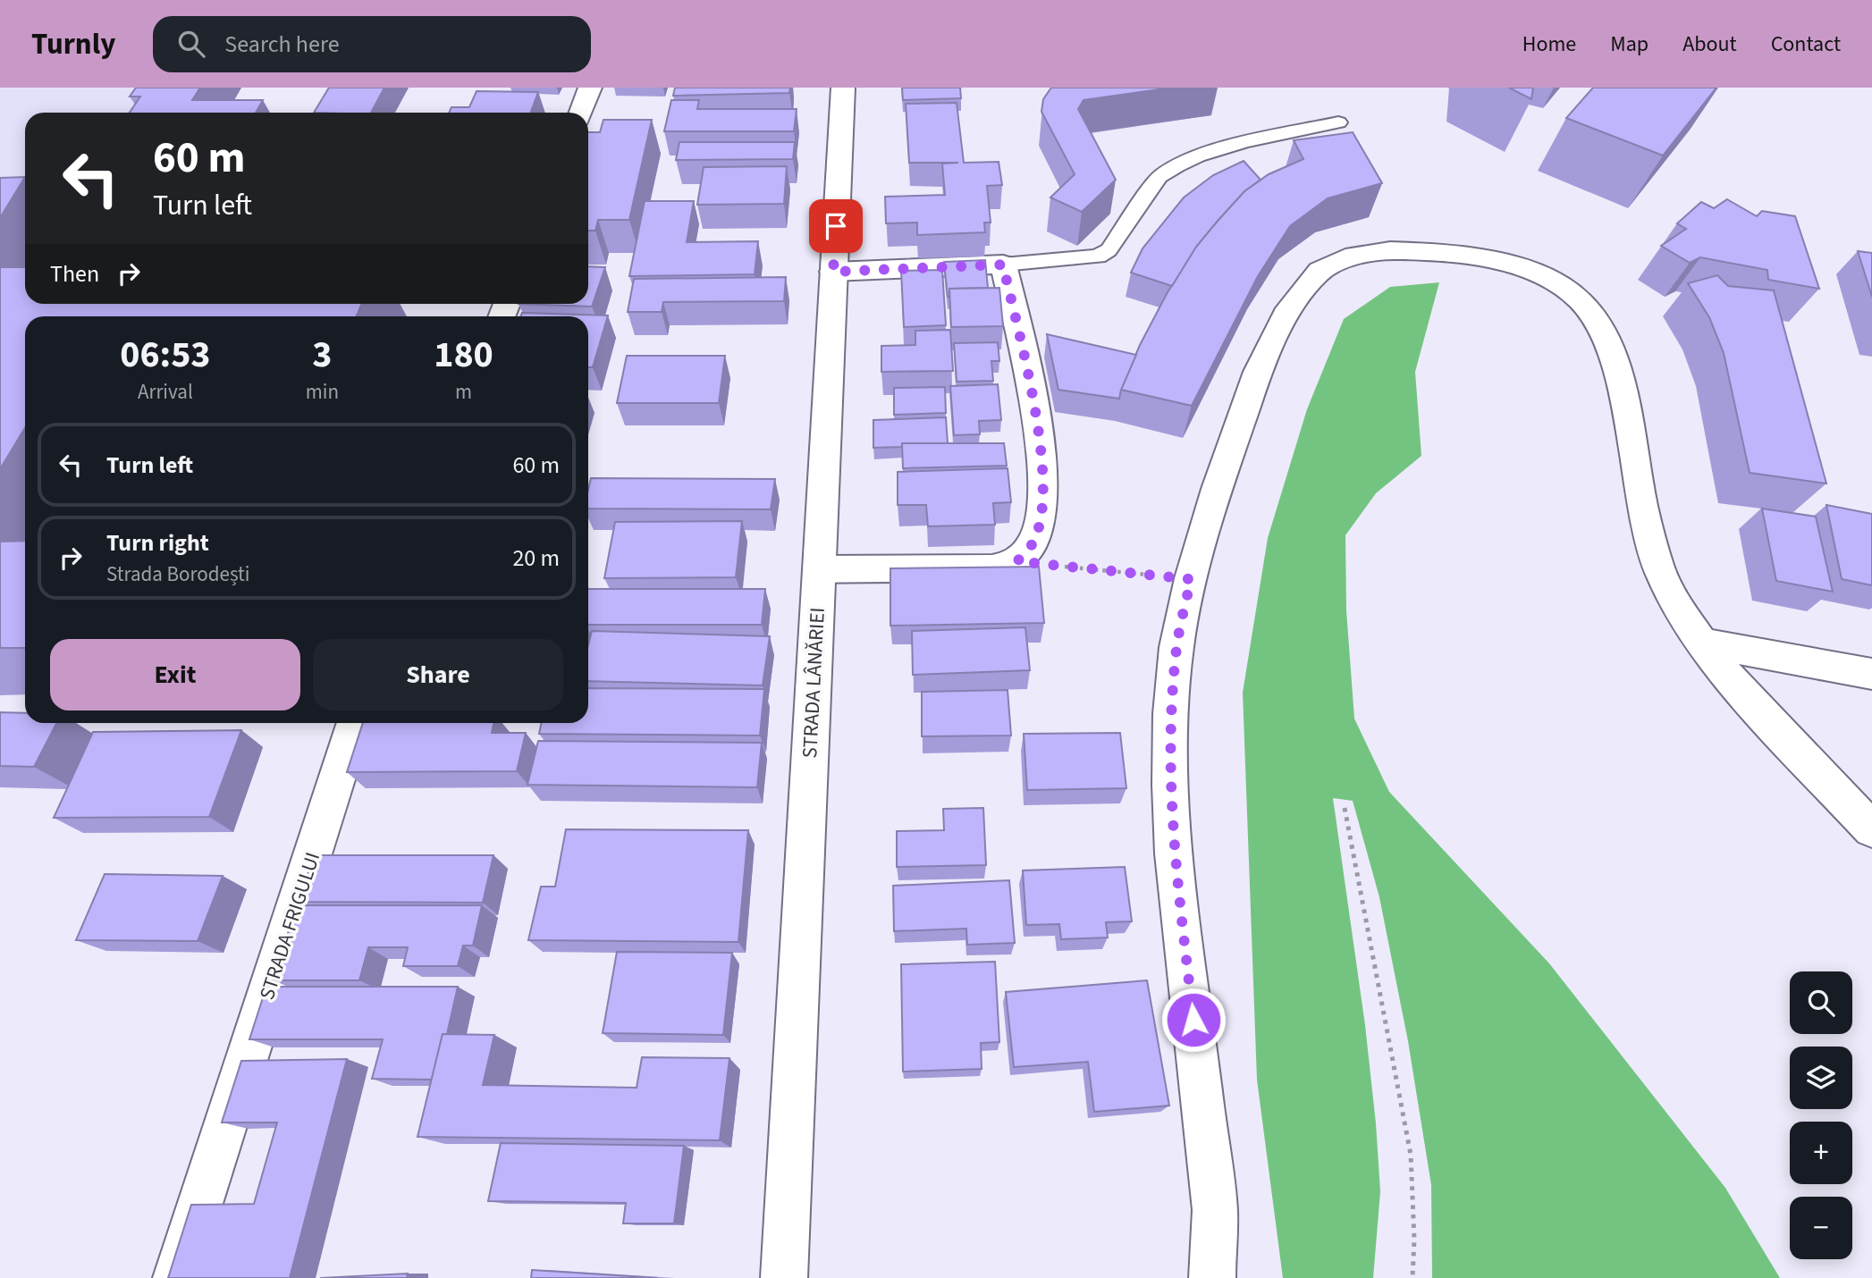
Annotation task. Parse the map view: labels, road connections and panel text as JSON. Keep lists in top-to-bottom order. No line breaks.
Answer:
{"streets":{"street":["STRADA LÂNĂRIEI","STRADA FRIGULUI"]},"page":{"header":"Turnly","search":"Search here","nav":["Home","Map","About","Contact"],"turn":["60 m","Turn left"],"then":"Then","eta":["06:53","Arrival","3","min","180","m"],"list":[{"name":"Turn left","value":"60 m"},{"name":"Turn right","note":"Strada Borodești","value":"20 m"}],"buttons":["Exit","Share"],"map_buttons":["+","−"]}}
